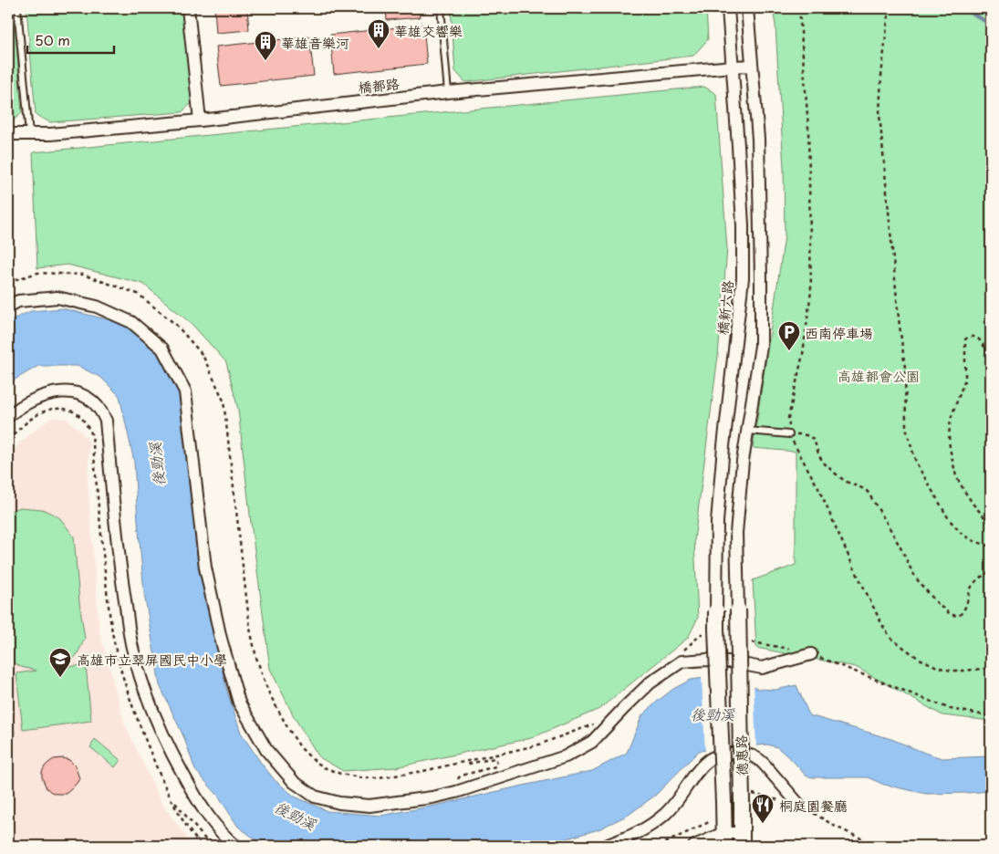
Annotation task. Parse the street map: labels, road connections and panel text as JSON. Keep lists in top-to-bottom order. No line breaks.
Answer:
{"streets":{"street":["橋都路","橋新六路","德惠路"]},"crossings":[["橋都路","橋新六路"],["橋新六路","德惠路"]],"water":["後勁溪"],"parks":["高雄都會公園"],"places":{"building":["華雄交響樂","華雄音樂河"],"parking":["西南停車場"],"school or university":["高雄市立翠屏國民中小學"],"restaurant":["桐庭園餐廳"]},"scale_bar":"50 m"}
